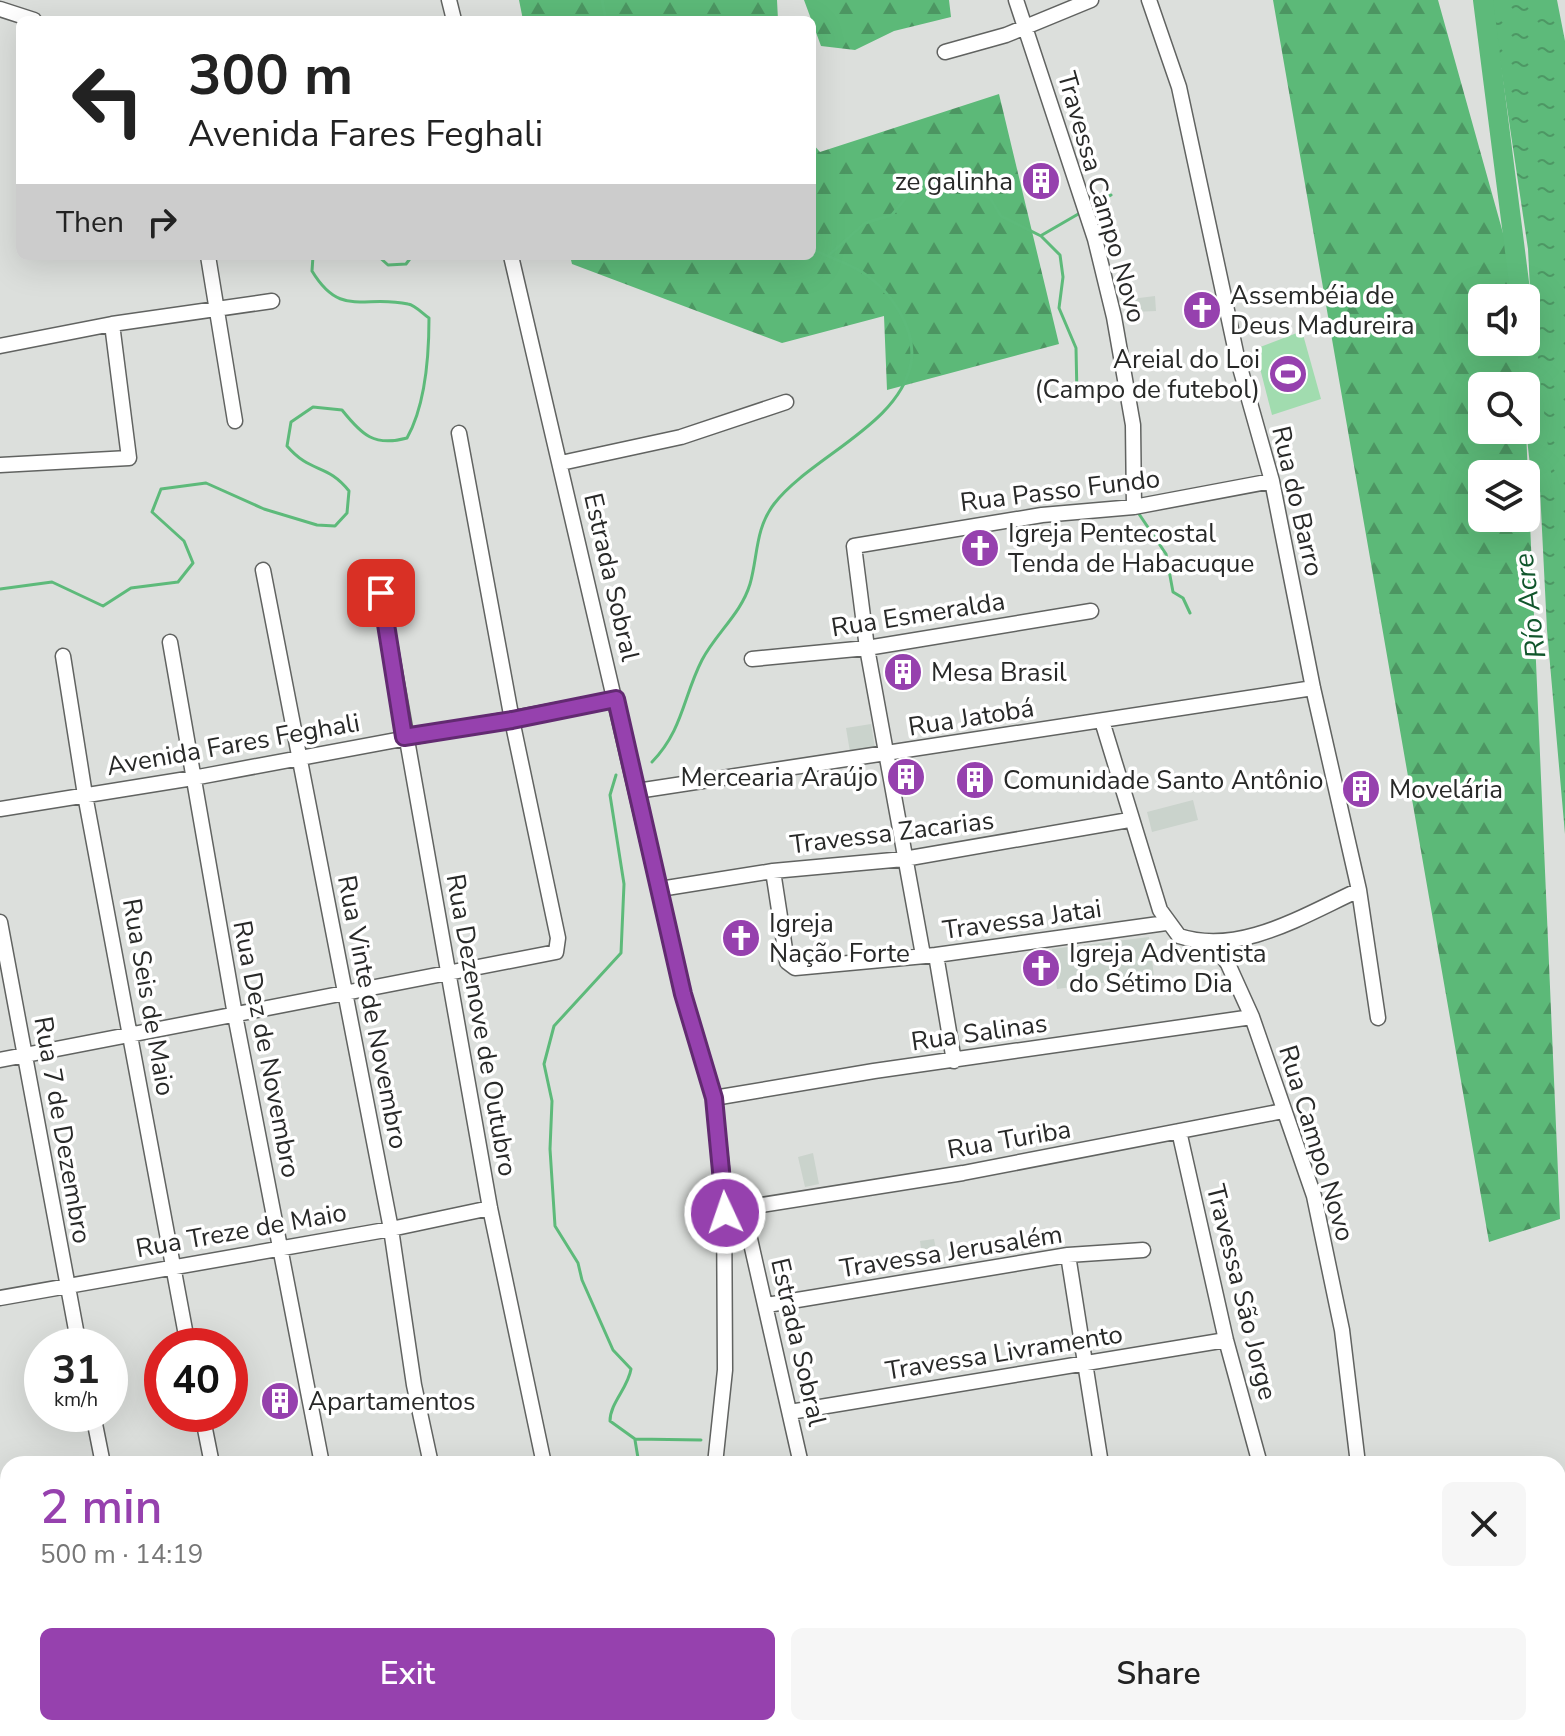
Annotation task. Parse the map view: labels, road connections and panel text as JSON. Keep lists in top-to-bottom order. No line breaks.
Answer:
{"streets":{"street":["Travessa Campo Novo","Rua Passo Fundo","Rua do Barro","Estrada Sobral","Rua Esmeralda","Rua Jatobá","Avenida Fares Feghali","Travessa Zacarias","Travessa Jatai","Rua Seis de Maio","Rua Vinte de Novembro","Rua Dezenove de Outubro","Rua Salinas","Rua Dez de Novembro","Rua 7 de Dezembro","Rua Turiba","Rua Campo Novo","Rua Treze de Maio","Travessa Jerusalém","Travessa São Jorge","Travessa Livramento"]},"crossings":[["Travessa Campo Novo","Rua Passo Fundo"],["Rua Passo Fundo","Rua do Barro"],["Rua Passo Fundo","Rua Esmeralda"],["Rua do Barro","Rua Jatobá"],["Estrada Sobral","Rua Jatobá"],["Estrada Sobral","Avenida Fares Feghali"],["Estrada Sobral","Travessa Zacarias"],["Estrada Sobral","Rua Salinas"],["Estrada Sobral","Rua Turiba"],["Estrada Sobral","Travessa Jerusalém"],["Estrada Sobral","Travessa Livramento"],["Avenida Fares Feghali","Rua Seis de Maio"],["Avenida Fares Feghali","Rua Vinte de Novembro"],["Avenida Fares Feghali","Rua Dezenove de Outubro"],["Avenida Fares Feghali","Rua Dez de Novembro"],["Travessa Zacarias","Travessa Jatai"],["Rua Seis de Maio","Rua Treze de Maio"],["Rua Vinte de Novembro","Rua Treze de Maio"],["Rua Dezenove de Outubro","Rua Treze de Maio"],["Rua Salinas","Rua Campo Novo"],["Rua Dez de Novembro","Rua Treze de Maio"],["Rua 7 de Dezembro","Rua Treze de Maio"],["Rua Turiba","Rua Campo Novo"],["Rua Turiba","Travessa São Jorge"],["Travessa São Jorge","Travessa Livramento"]],"water":["Río Acre"],"places":{"building":["ze galinha","Mesa Brasil","Mercearia Araújo","Comunidade Santo Antônio","Movelária","Apartamentos"],"church":["Assembéia de Deus Madureira","Igreja Pentecostal Tenda de Habacuque","Igreja Nação Forte","Igreja Adventista do Sétimo Dia"],"sports":["Areial do Loi (Campo de futebol)"]},"page":{"turn":["300 m","Avenida Fares Feghali"],"then":"Then","speed":"31 km/h","limit":"40","heading":["2 min","500 m · 14:19"],"buttons":["Exit","Share"]}}
